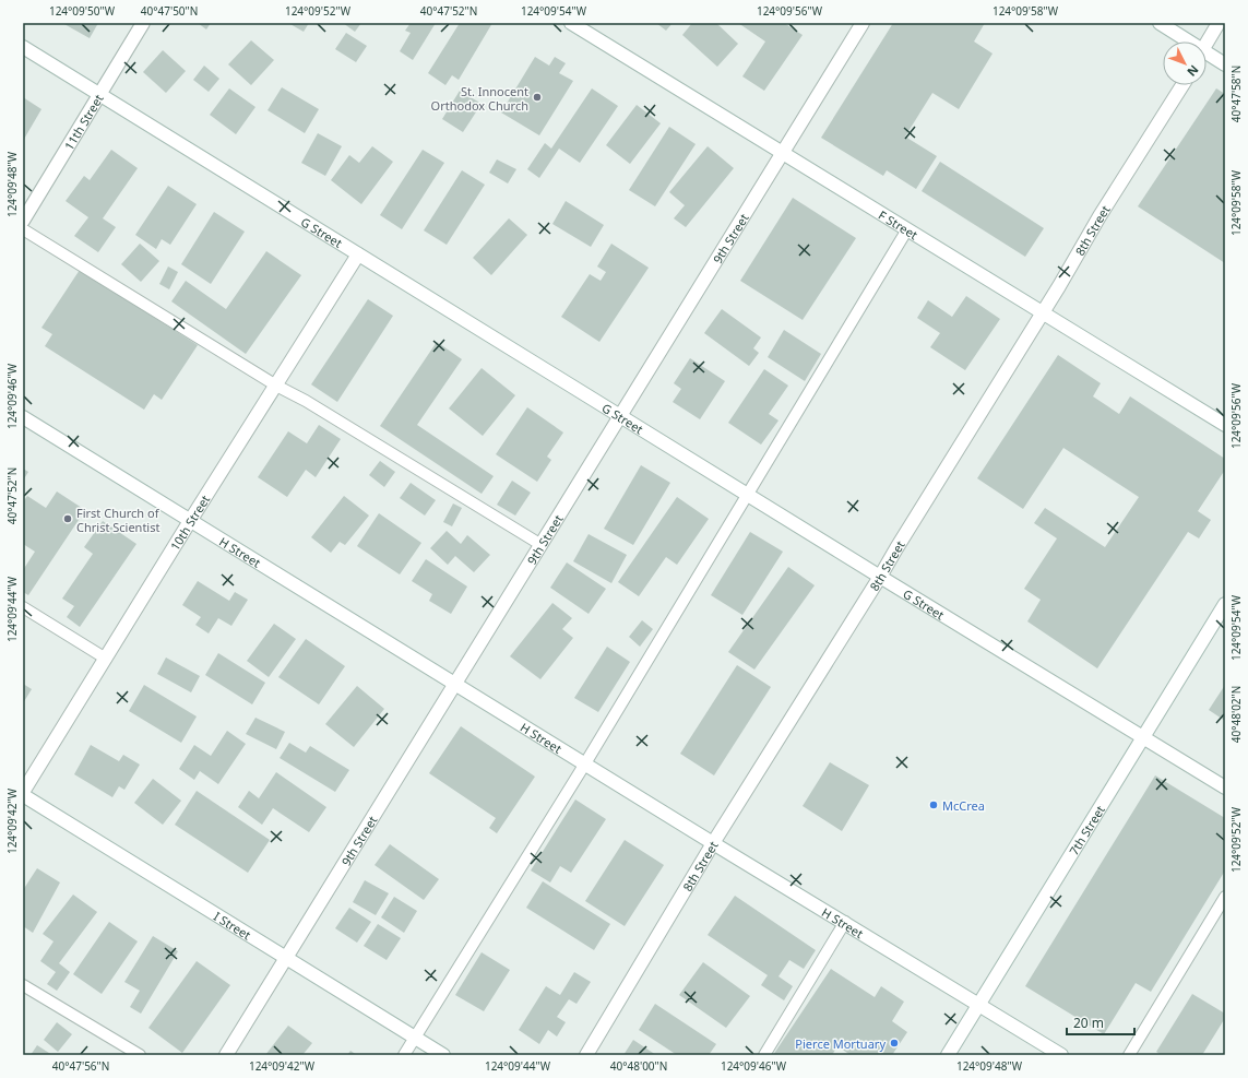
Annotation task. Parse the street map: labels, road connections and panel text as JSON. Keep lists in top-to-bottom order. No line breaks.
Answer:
{"streets":{"street":["11th Street","F Street","8th Street","G Street","9th Street","10th Street","H Street","7th Street","I Street"]},"crossings":[["11th Street","G Street"],["F Street","8th Street"],["F Street","9th Street"],["8th Street","G Street"],["8th Street","H Street"],["G Street","9th Street"],["G Street","10th Street"],["G Street","7th Street"],["9th Street","H Street"],["9th Street","I Street"],["10th Street","H Street"],["H Street","7th Street"]],"places":["St. Innocent Orthodox Church","First Church of Christ Scientist","McCrea","Pierce Mortuary"],"scale_bar":"20 m","north":"bottom right","coordinates":["124°09'50\"W","40°47'50\"N","124°09'52\"W","40°47'52\"N","124°09'54\"W","124°09'56\"W","124°09'58\"W","40°47'58\"N","124°09'48\"W","124°09'46\"W","124°09'44\"W","40°48'02\"N","124°09'42\"W","40°47'56\"N","40°48'00\"N"]}
